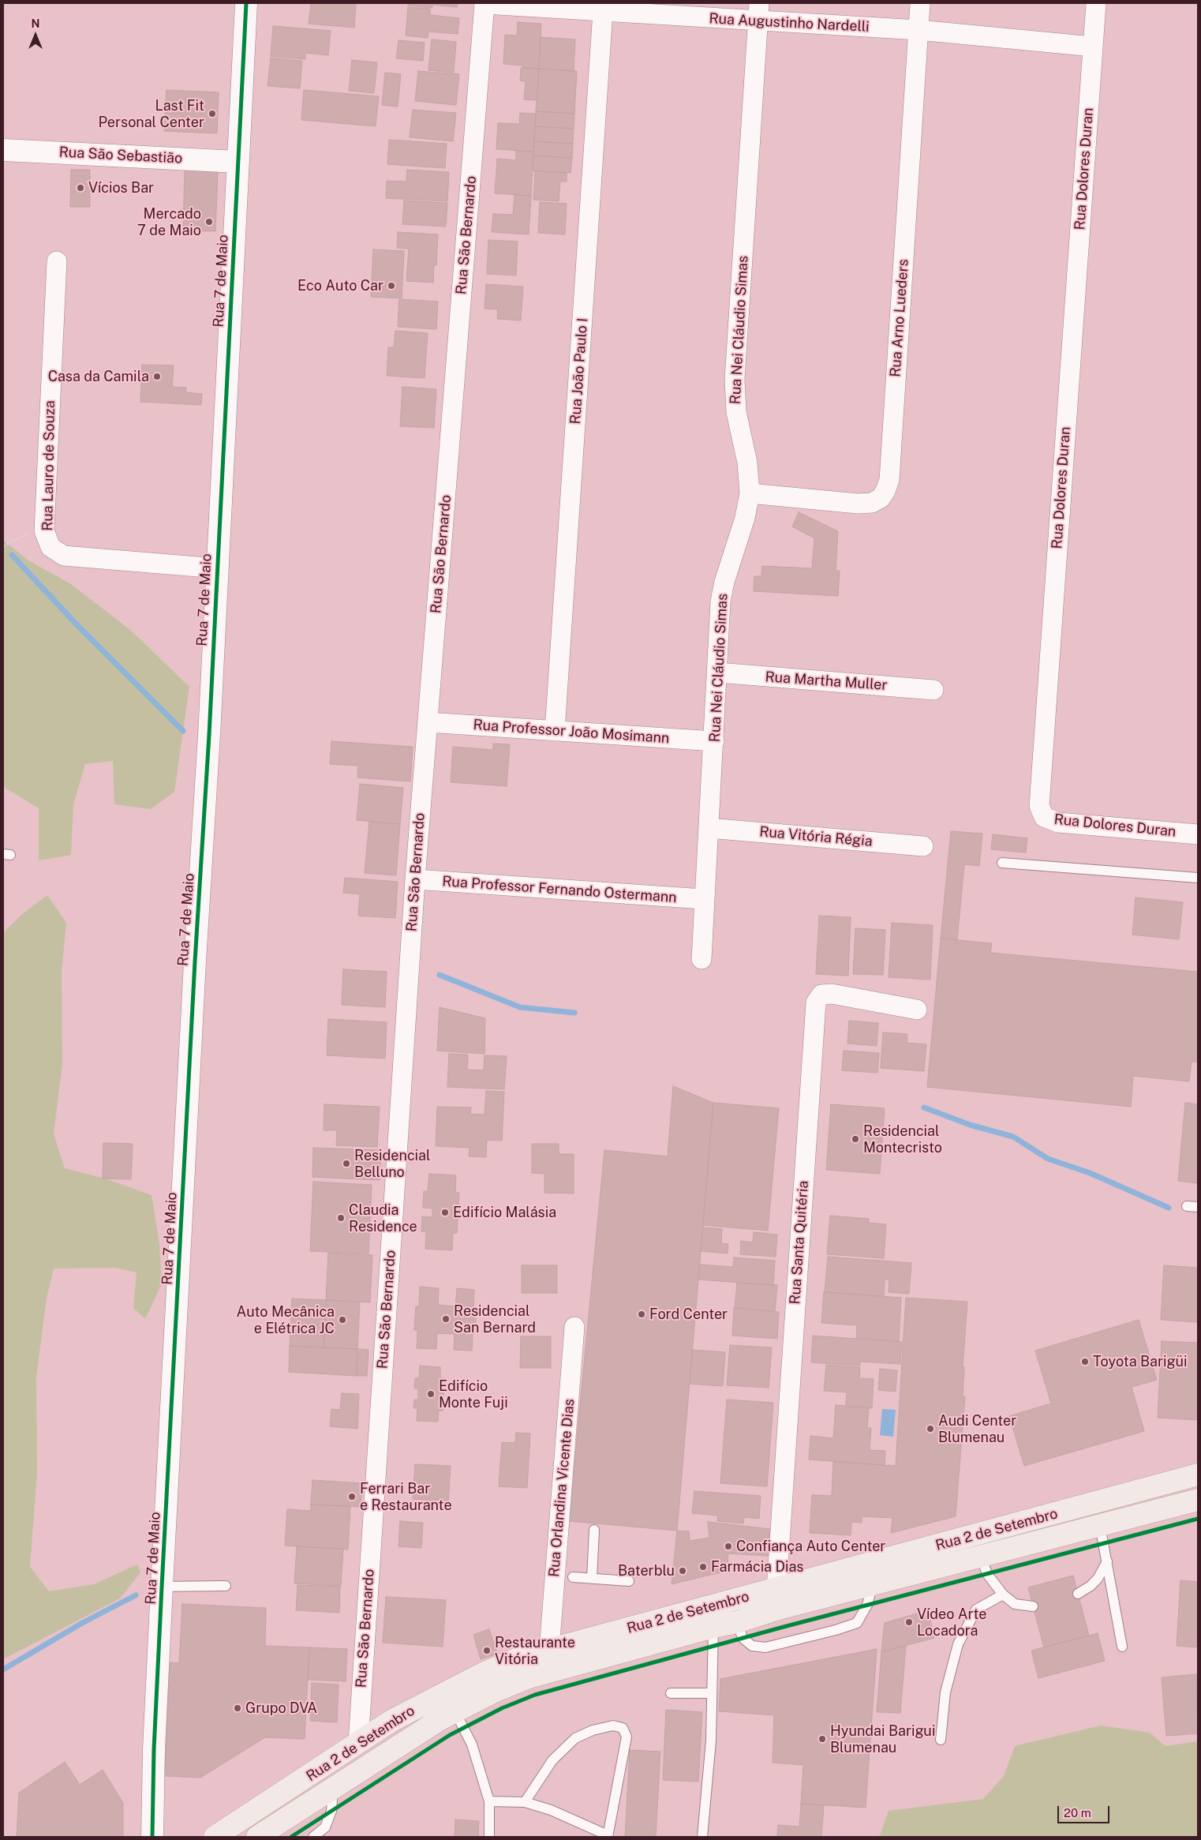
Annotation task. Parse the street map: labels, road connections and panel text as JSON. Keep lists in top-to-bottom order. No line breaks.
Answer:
{"streets":{"main road":["Rua 2 de Setembro"],"street":["Rua Augustinho Nardelli","Rua São Sebastião","Rua Dolores Duran","Rua São Bernardo","Rua 7 de Maio","Rua Arno Lueders","Rua Nei Cláudio Simas","Rua João Paulo I","Rua Lauro de Souza","Rua Martha Muller","Rua Professor João Mosimann","Rua Vitória Régia","Rua Professor Fernando Ostermann","Rua Santa Quitéria","Rua Orlandina Vicente Dias"]},"crossings":[["Rua Augustinho Nardelli","Rua Dolores Duran"],["Rua Augustinho Nardelli","Rua São Bernardo"],["Rua Augustinho Nardelli","Rua Arno Lueders"],["Rua Augustinho Nardelli","Rua Nei Cláudio Simas"],["Rua Augustinho Nardelli","Rua João Paulo I"],["Rua São Sebastião","Rua 7 de Maio"],["Rua São Bernardo","Rua Professor João Mosimann"],["Rua São Bernardo","Rua Professor Fernando Ostermann"],["Rua São Bernardo","Rua 2 de Setembro"],["Rua 7 de Maio","Rua Lauro de Souza"],["Rua Arno Lueders","Rua Nei Cláudio Simas"],["Rua Nei Cláudio Simas","Rua Martha Muller"],["Rua Nei Cláudio Simas","Rua Professor João Mosimann"],["Rua Nei Cláudio Simas","Rua Vitória Régia"],["Rua Nei Cláudio Simas","Rua Professor Fernando Ostermann"],["Rua João Paulo I","Rua Professor João Mosimann"],["Rua Santa Quitéria","Rua 2 de Setembro"],["Rua Orlandina Vicente Dias","Rua 2 de Setembro"]],"places":["Last Fit Personal Center","Vícios Bar","Mercado 7 de Maio","Eco Auto Car","Casa da Camila","Residencial Montecristo","Residencial Belluno","Edifício Malásia","Claudia Residence","Ford Center","Residencial San Bernard","Auto Mecânica e Elétrica JC","Toyota Barigüi","Edifício Monte Fuji","Audi Center Blumenau","Ferrari Bar e Restaurante","Confiança Auto Center","Farmácia Dias","Baterblu","Vídeo Arte Locadora","Restaurante Vitória","Grupo DVA","Hyundai Barigui Blumenau"],"scale_bar":"20 m","north":"top"}
